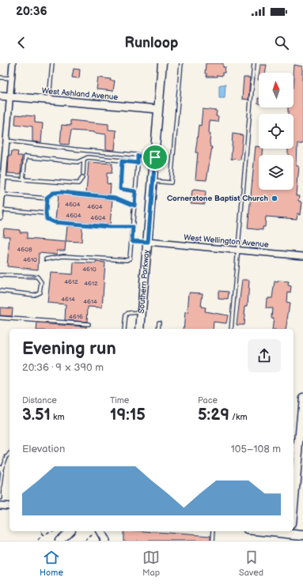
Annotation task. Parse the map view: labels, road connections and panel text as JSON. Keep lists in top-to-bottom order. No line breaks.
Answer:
{"streets":{"main road":["Southern Parkway"],"street":["West Ashland Avenue","West Wellington Avenue"]},"crossings":[["West Ashland Avenue","Southern Parkway"],["West Wellington Avenue","Southern Parkway"]],"places":["Cornerstone Baptist Church"],"house_numbers":["4604","4604","4604","4604","4608","4610","4610","4612","4612","4614","4614","4616"],"north":"top","page":{"status":"20:36","header":"Runloop","heading":["Evening run","20:36 · 9 × 390 m"],"stats":[["Distance","3.51 km"],["Time","19:15"],["Pace","5:29 /km"]],"chart":["Elevation","105–108 m"],"tabs":["Home","Map","Saved"]}}
